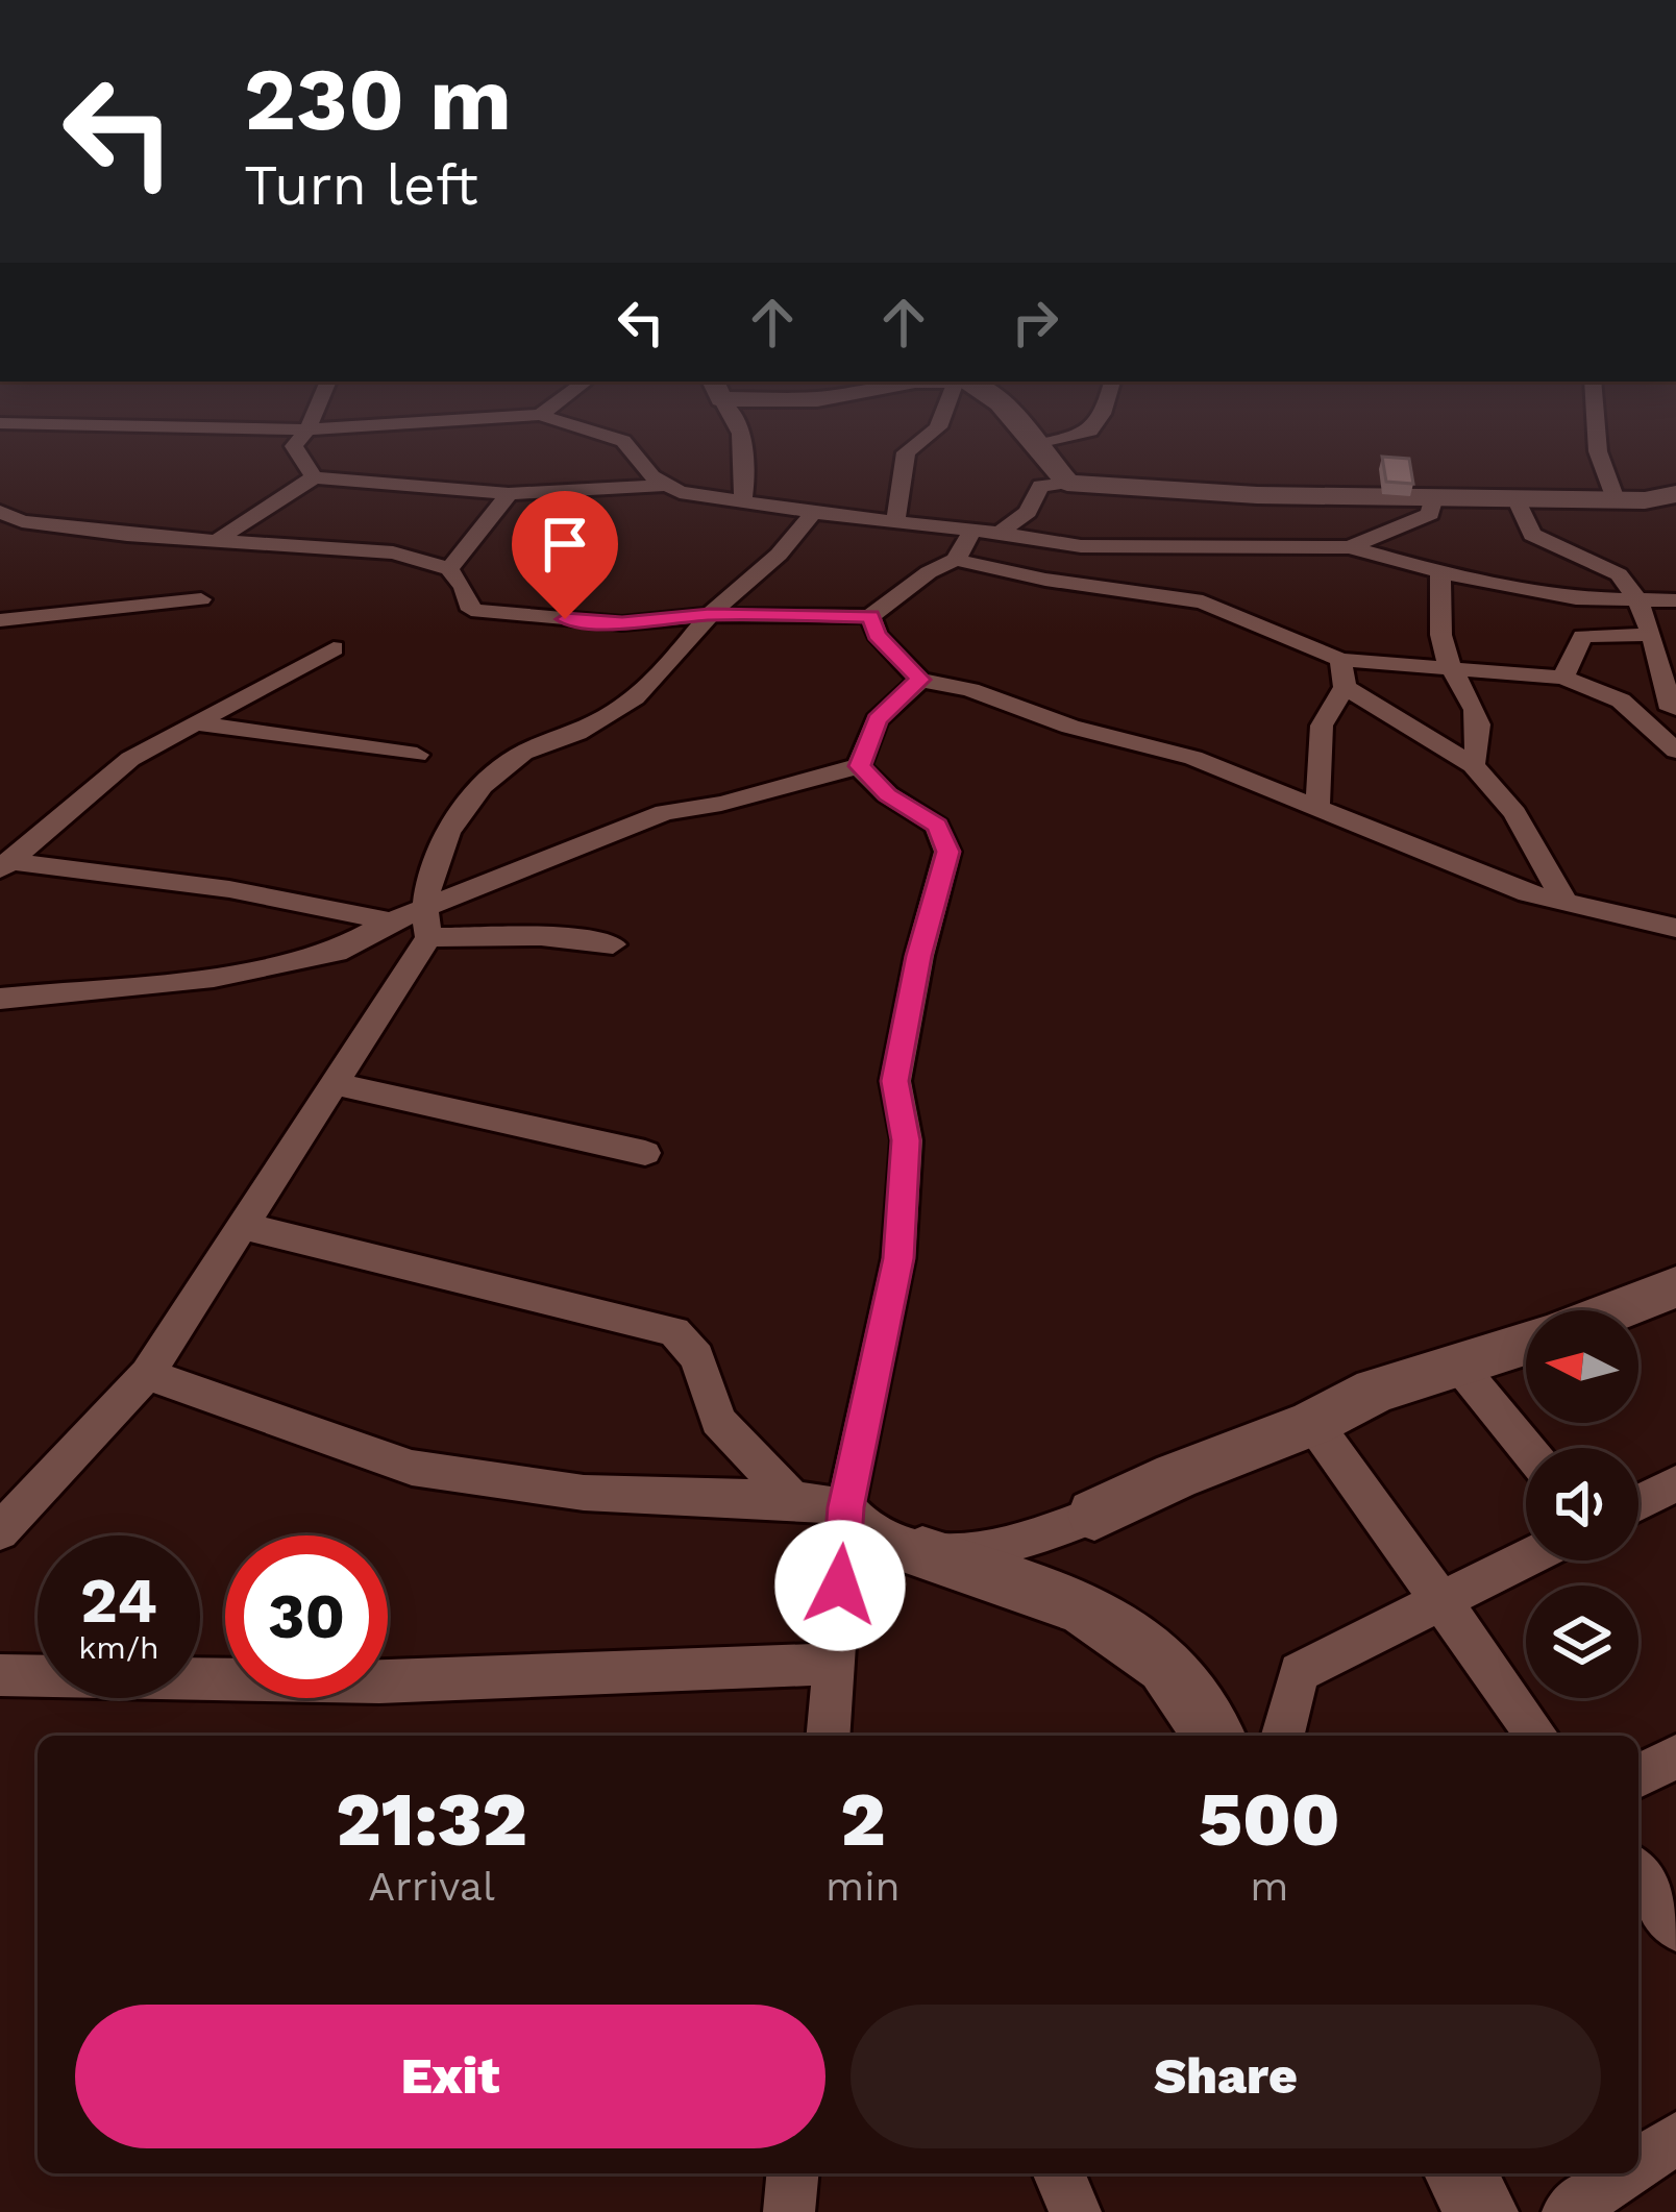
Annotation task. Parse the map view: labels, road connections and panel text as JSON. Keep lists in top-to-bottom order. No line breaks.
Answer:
{"north":"left","page":{"turn":["230 m","Turn left"],"speed":"24 km/h","limit":"30","eta":["21:32","Arrival","2","min","500","m"],"buttons":["Exit","Share"]}}
